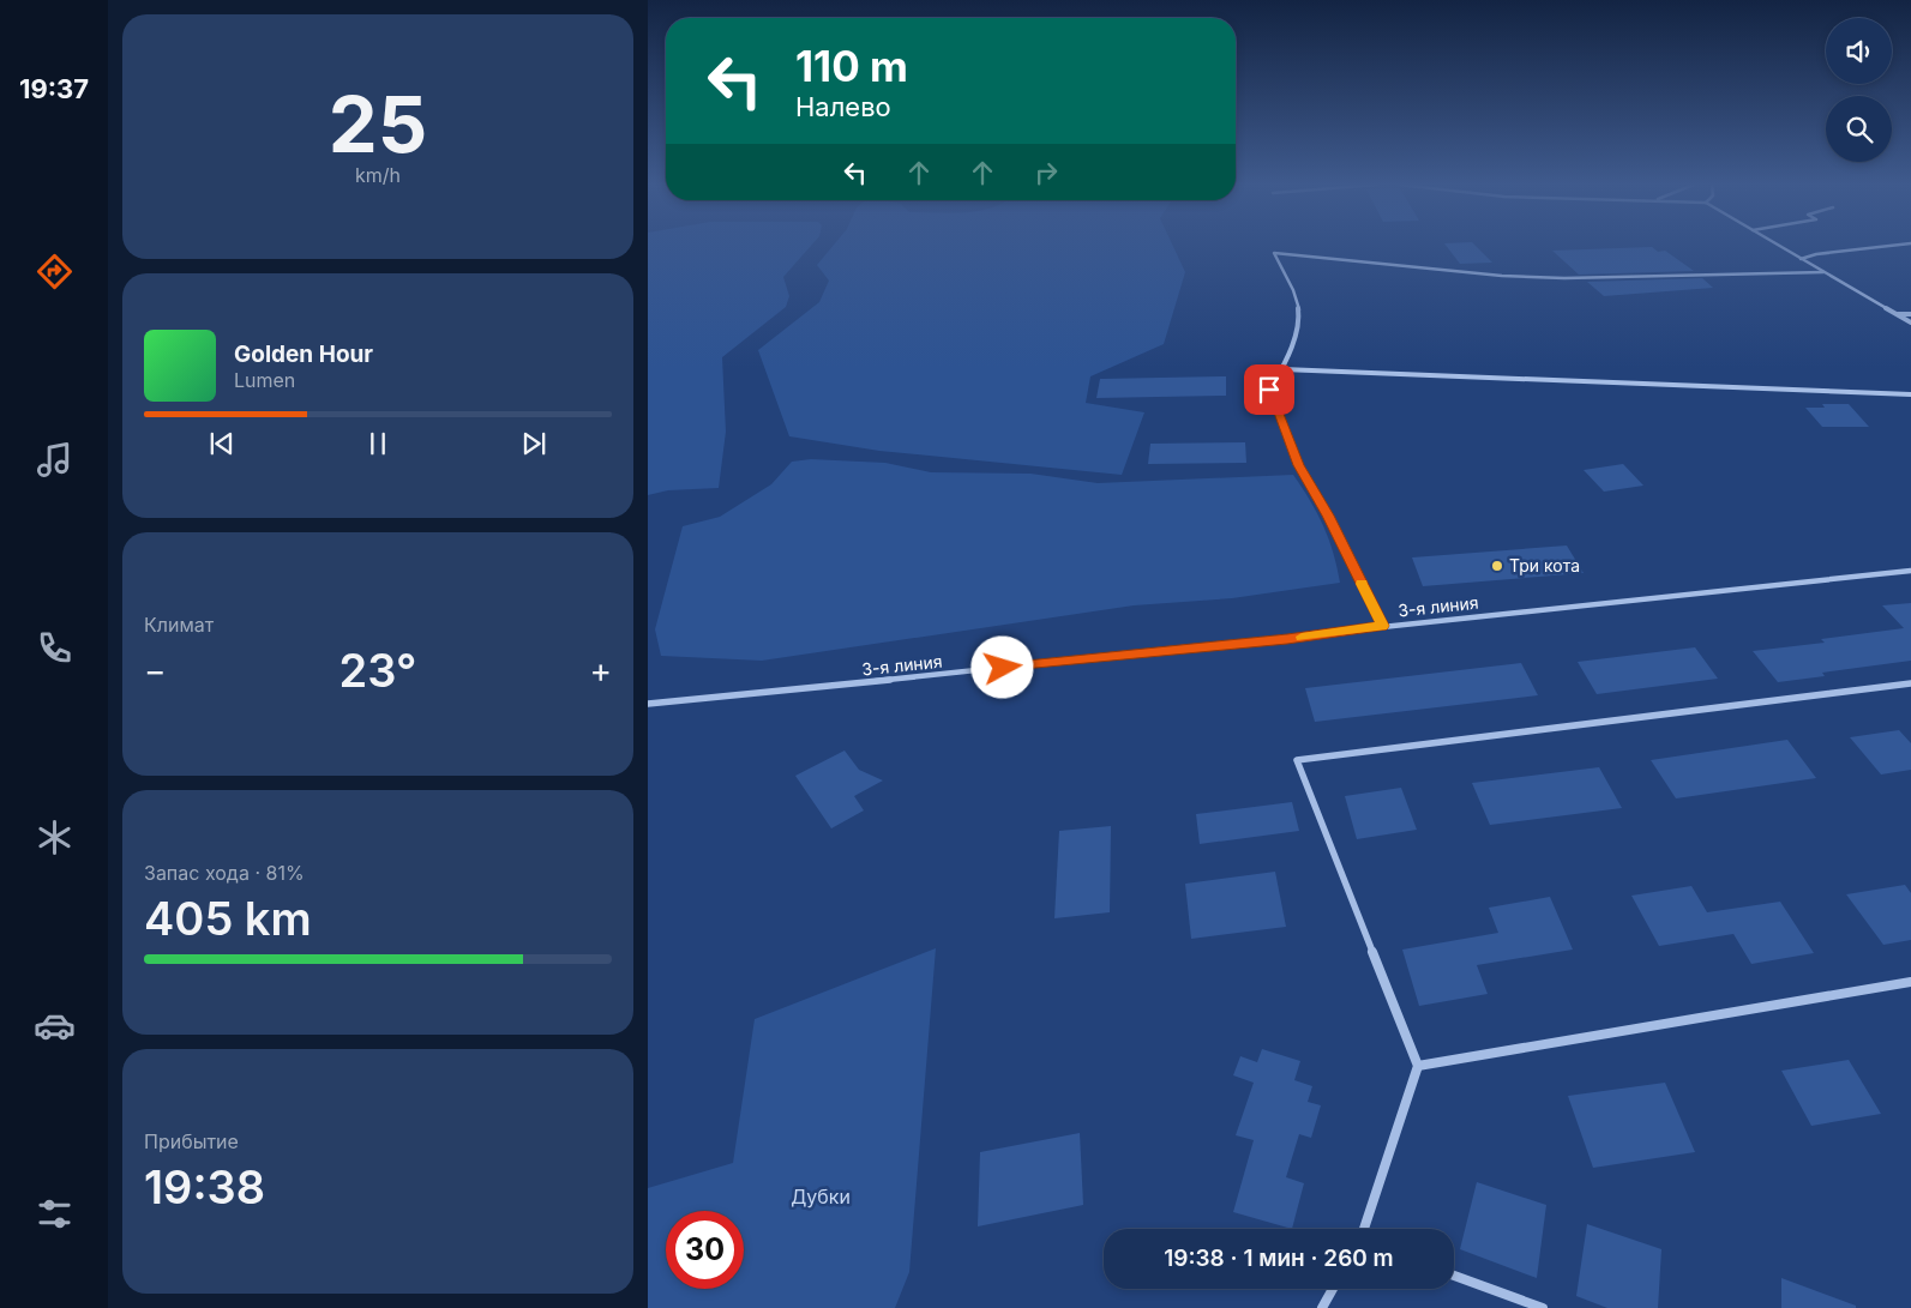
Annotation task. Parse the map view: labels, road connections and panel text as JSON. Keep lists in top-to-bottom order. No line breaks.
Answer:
{"streets":{"street":["3-я линия"]},"parks":["Дубки"],"places":["Три кота"],"page":{"tabs":"19:37","tile":[["25","km/h"],"Климат",["Запас хода · 81%","405 km"],["Прибытие","19:38"]],"turn":["110 m","Налево"],"song":["Golden Hour","Lumen"],"heat":["−","23°","+"],"limit":"30","trip":"19:38 · 1 мин · 260 m"}}
